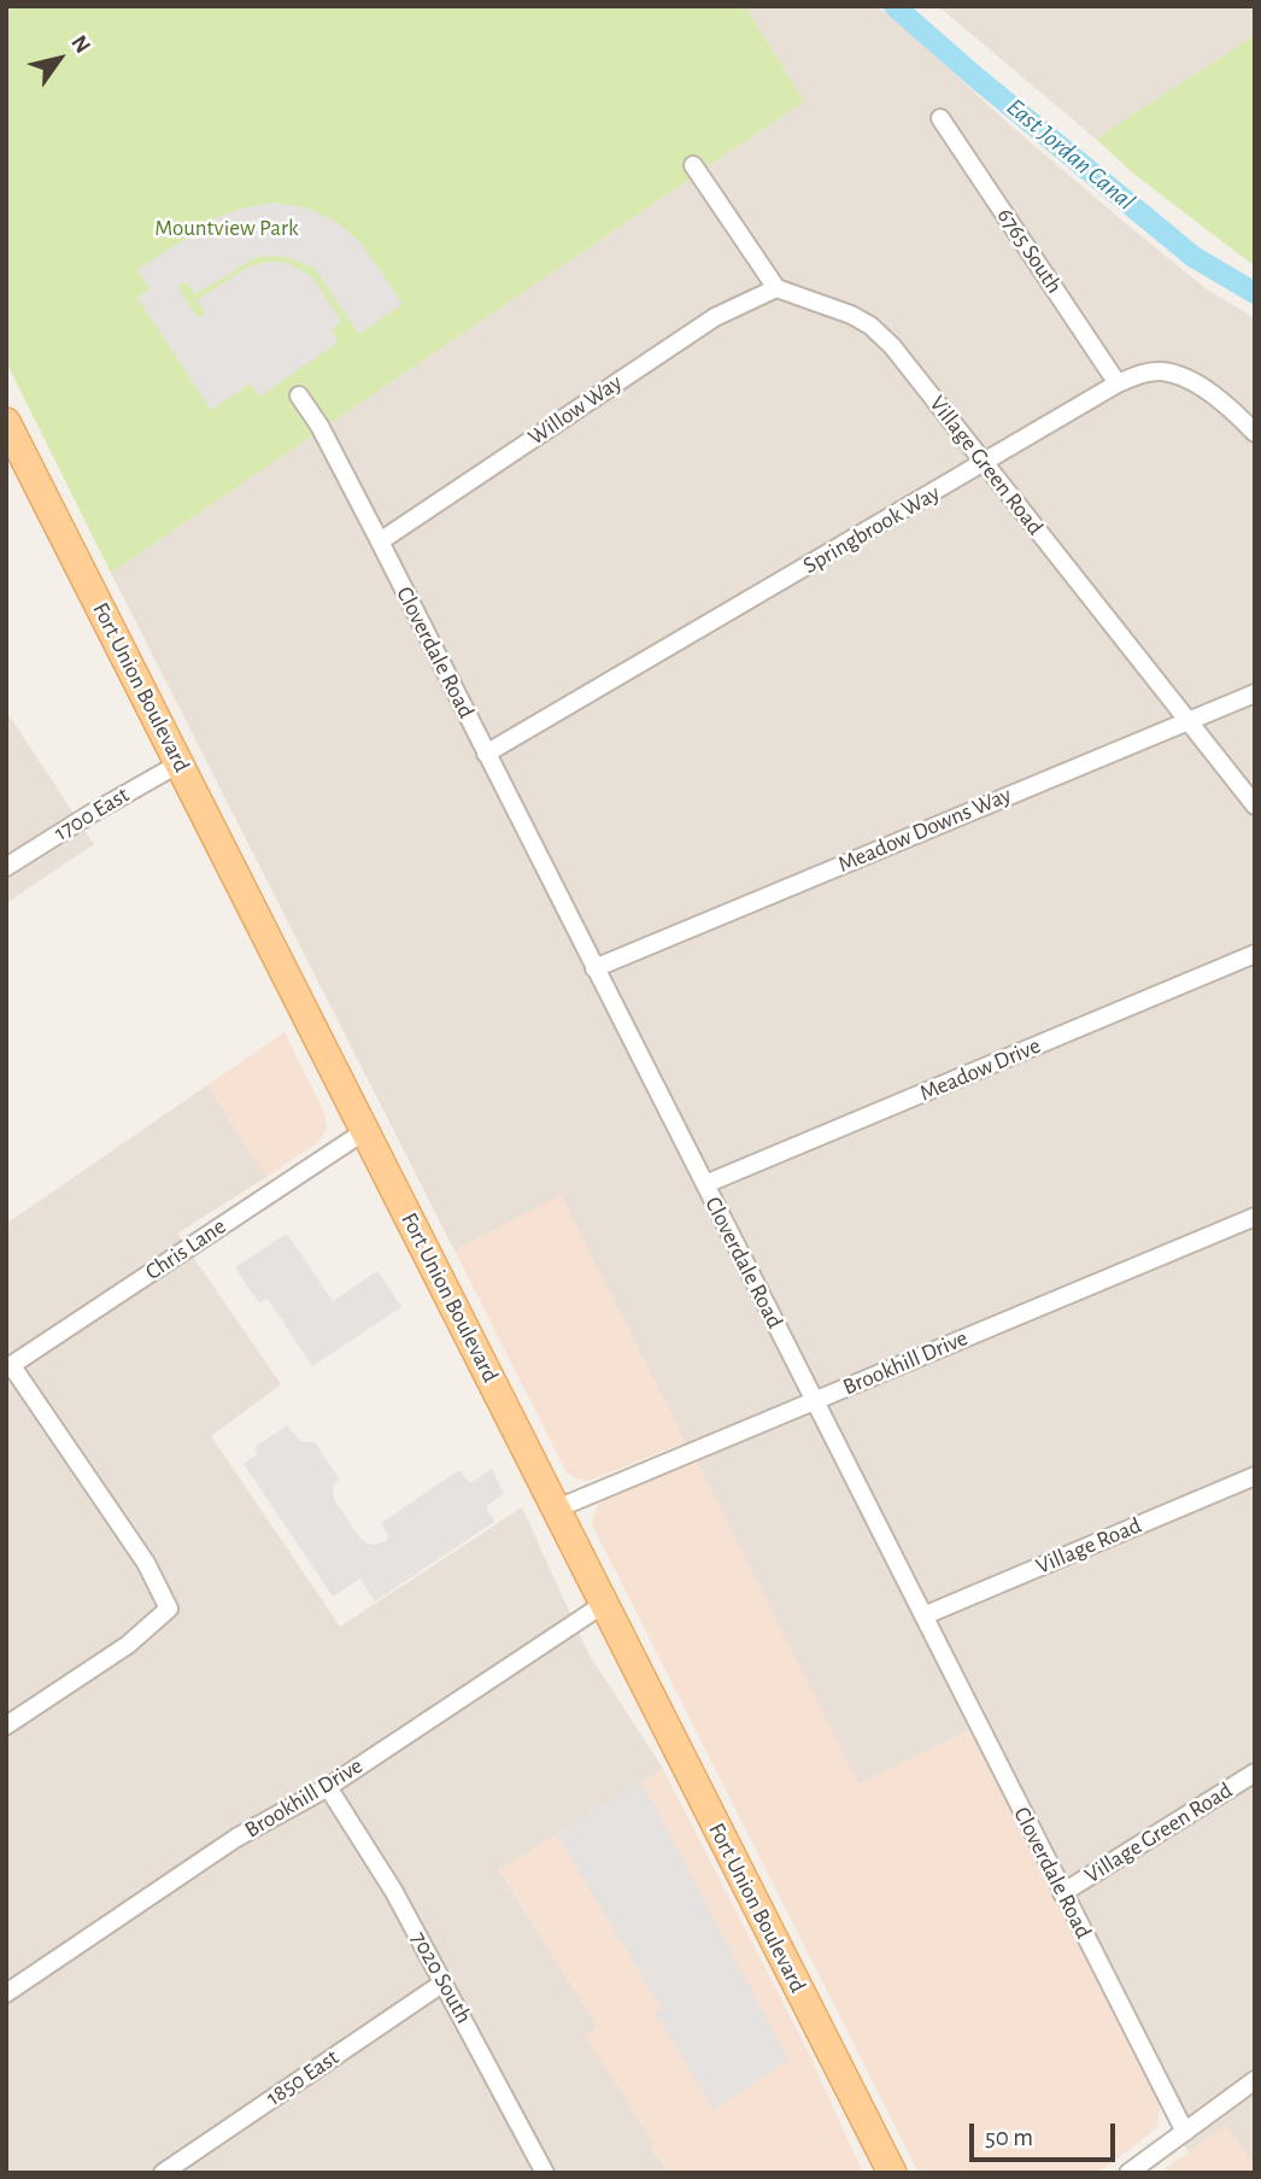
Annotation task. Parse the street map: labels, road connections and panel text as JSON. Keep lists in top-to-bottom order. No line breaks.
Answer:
{"streets":{"main road":["Fort Union Boulevard"],"street":["6765 South","Willow Way","Village Green Road","Springbrook Way","Cloverdale Road","1700 East","Meadow Downs Way","Meadow Drive","Chris Lane","Brookhill Drive","Village Road","7020 South","1850 East"]},"crossings":[["6765 South","Springbrook Way"],["Willow Way","Village Green Road"],["Willow Way","Cloverdale Road"],["Village Green Road","Springbrook Way"],["Village Green Road","Cloverdale Road"],["Village Green Road","Meadow Downs Way"],["Springbrook Way","Cloverdale Road"],["Cloverdale Road","Meadow Downs Way"],["Cloverdale Road","Meadow Drive"],["Cloverdale Road","Brookhill Drive"],["Cloverdale Road","Village Road"],["Fort Union Boulevard","1700 East"],["Fort Union Boulevard","Chris Lane"],["Fort Union Boulevard","Brookhill Drive"],["Brookhill Drive","7020 South"],["7020 South","1850 East"]],"water":["East Jordan Canal"],"parks":["Mountview Park"],"scale_bar":"50 m","north":"top right"}
